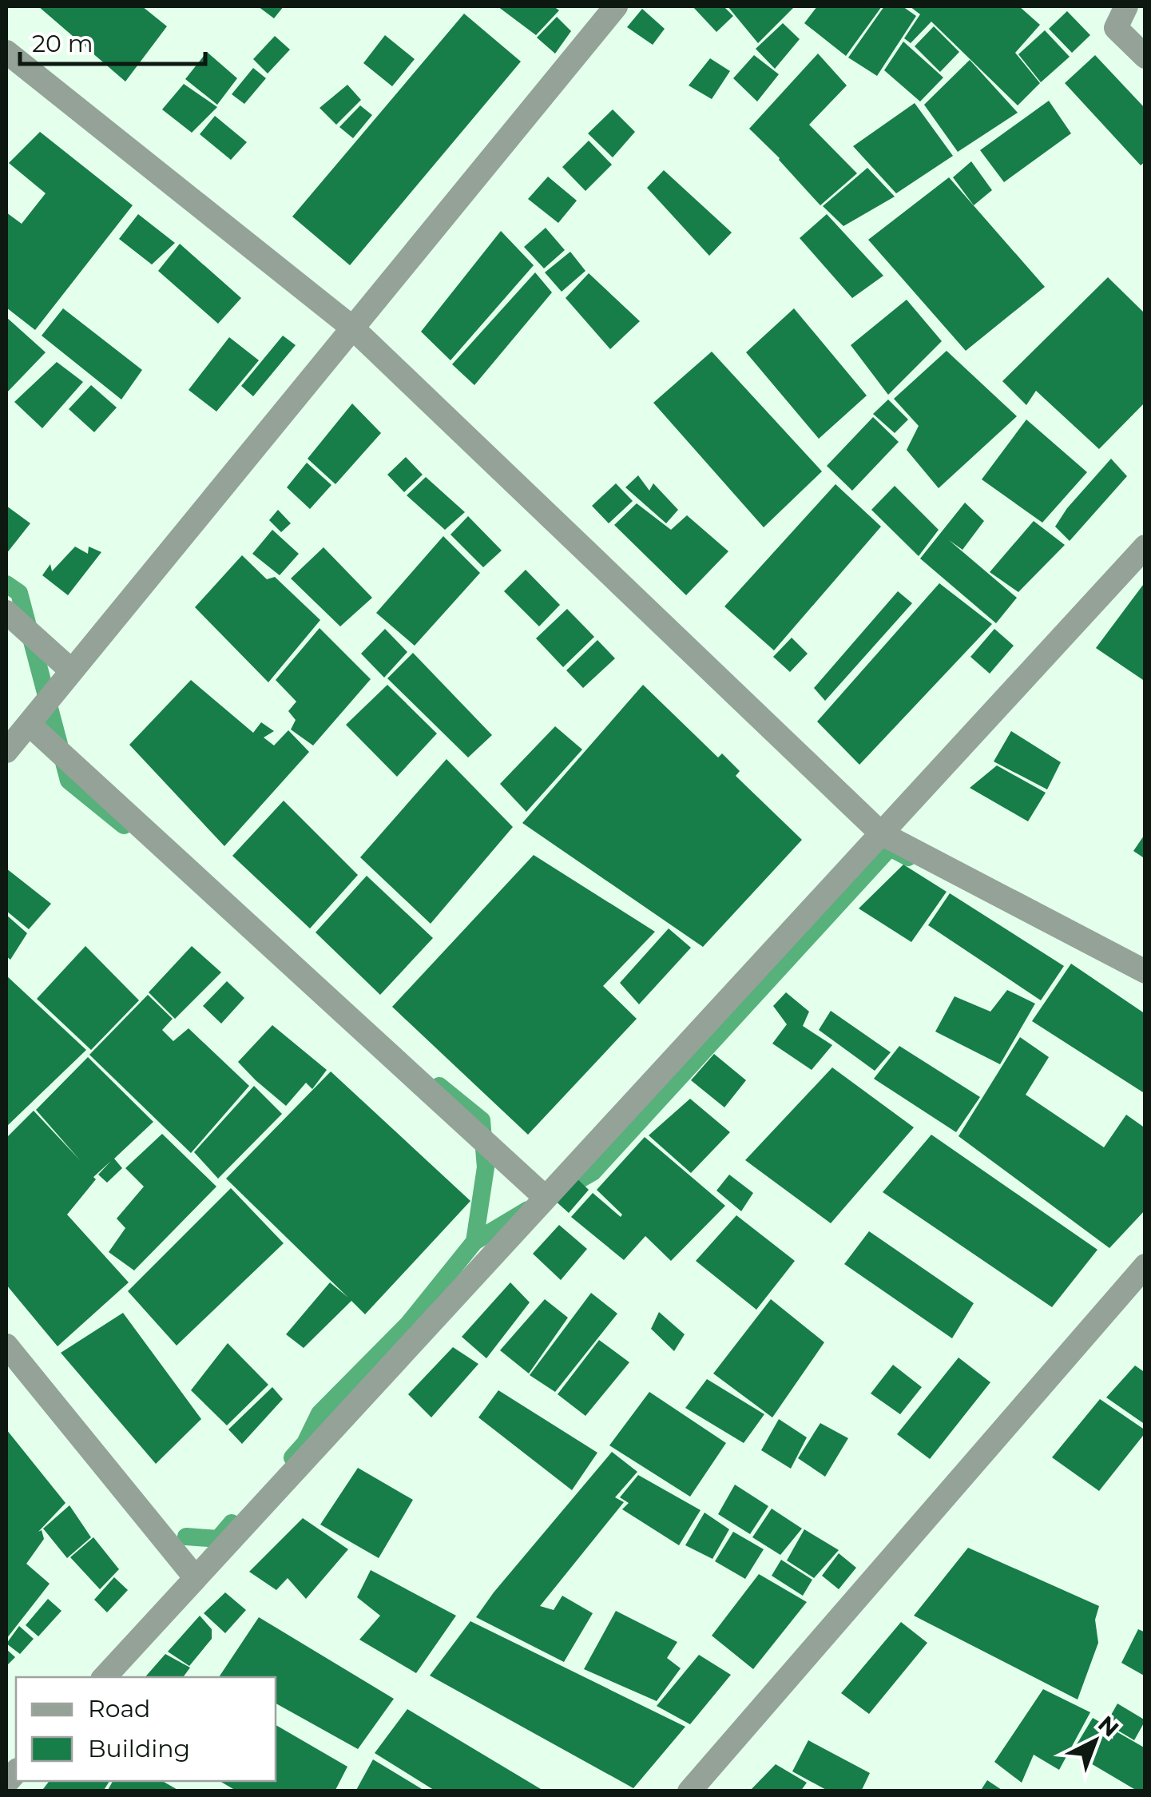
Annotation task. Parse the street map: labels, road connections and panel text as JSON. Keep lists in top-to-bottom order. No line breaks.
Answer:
{"legend":["Road","Building"],"scale_bar":"20 m","north":"top right"}
